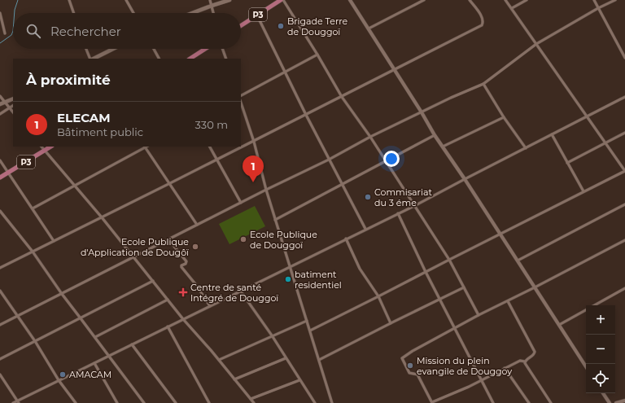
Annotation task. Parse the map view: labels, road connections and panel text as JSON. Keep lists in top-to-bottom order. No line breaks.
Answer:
{"streets":{"main road":["P3"]},"places":{"other":["Brigade Terre de Douggoï","Commisariat du 3 éme","Ecole Publique de Douggoï","Ecole Publique d'Application de Dougôï","batiment residentiel","Mission du plein evangile de Douggoy","AMACAM"],"health":["Centre de santé Intégré de Douggoï"]},"page":{"search":"Rechercher","heading":"À proximité","list":[{"mark":"1","name":"ELECAM","note":"Bâtiment public","value":"330 m"}],"pins":"1","map_buttons":["+","−"]}}
